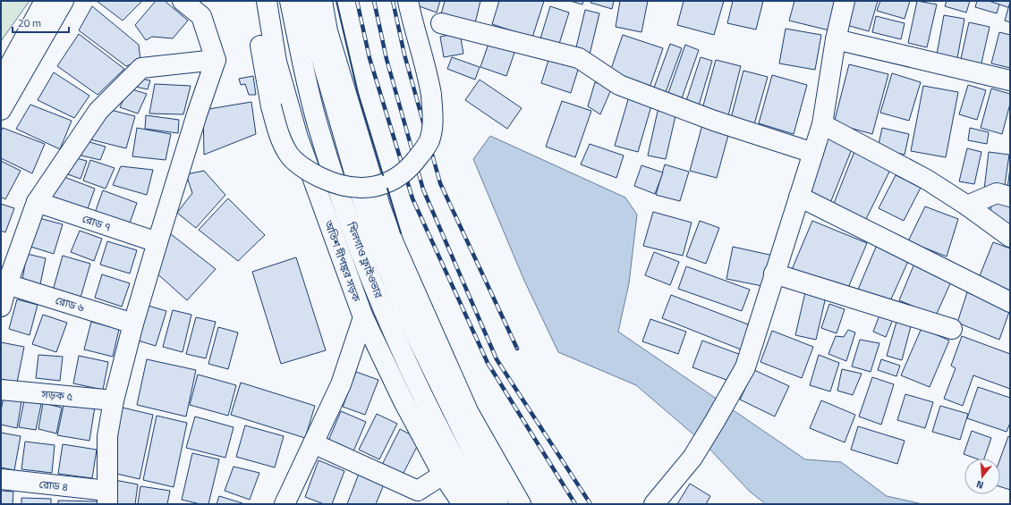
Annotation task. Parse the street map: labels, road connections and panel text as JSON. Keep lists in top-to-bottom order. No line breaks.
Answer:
{"streets":{"street":["রোড ৭","খিলগাও ফ্লাইওভার","অতিশ দীপঙ্কর সড়ক","রোড ৬","সড়ক ৫","রোড ৪"]},"scale_bar":"20 m","north":"bottom"}
